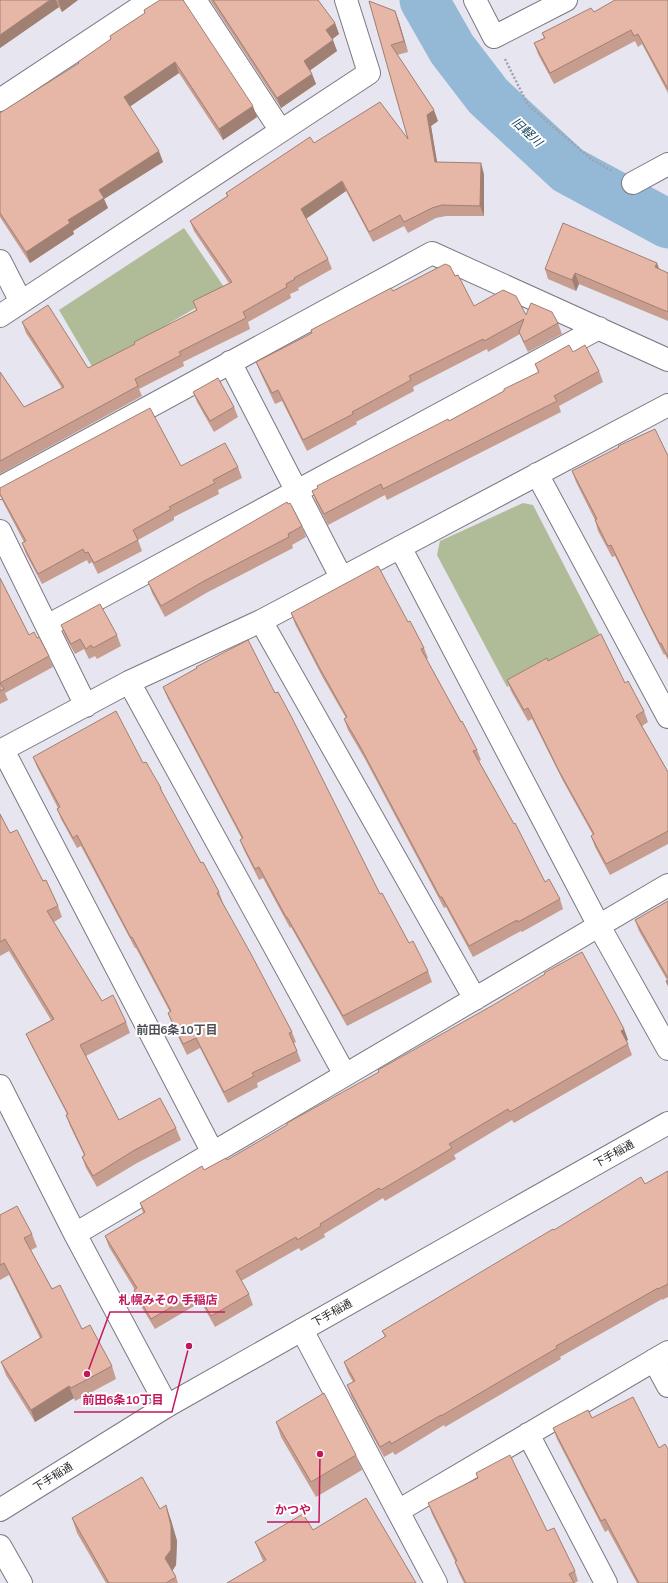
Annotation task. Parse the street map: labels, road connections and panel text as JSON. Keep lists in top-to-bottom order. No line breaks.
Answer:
{"streets":{"street":["下手稲通"]},"districts":["前田6条10丁目"],"water":["旧軽川"],"places":["前田6条10丁目","札幌みその 手稲店","かつや"]}
